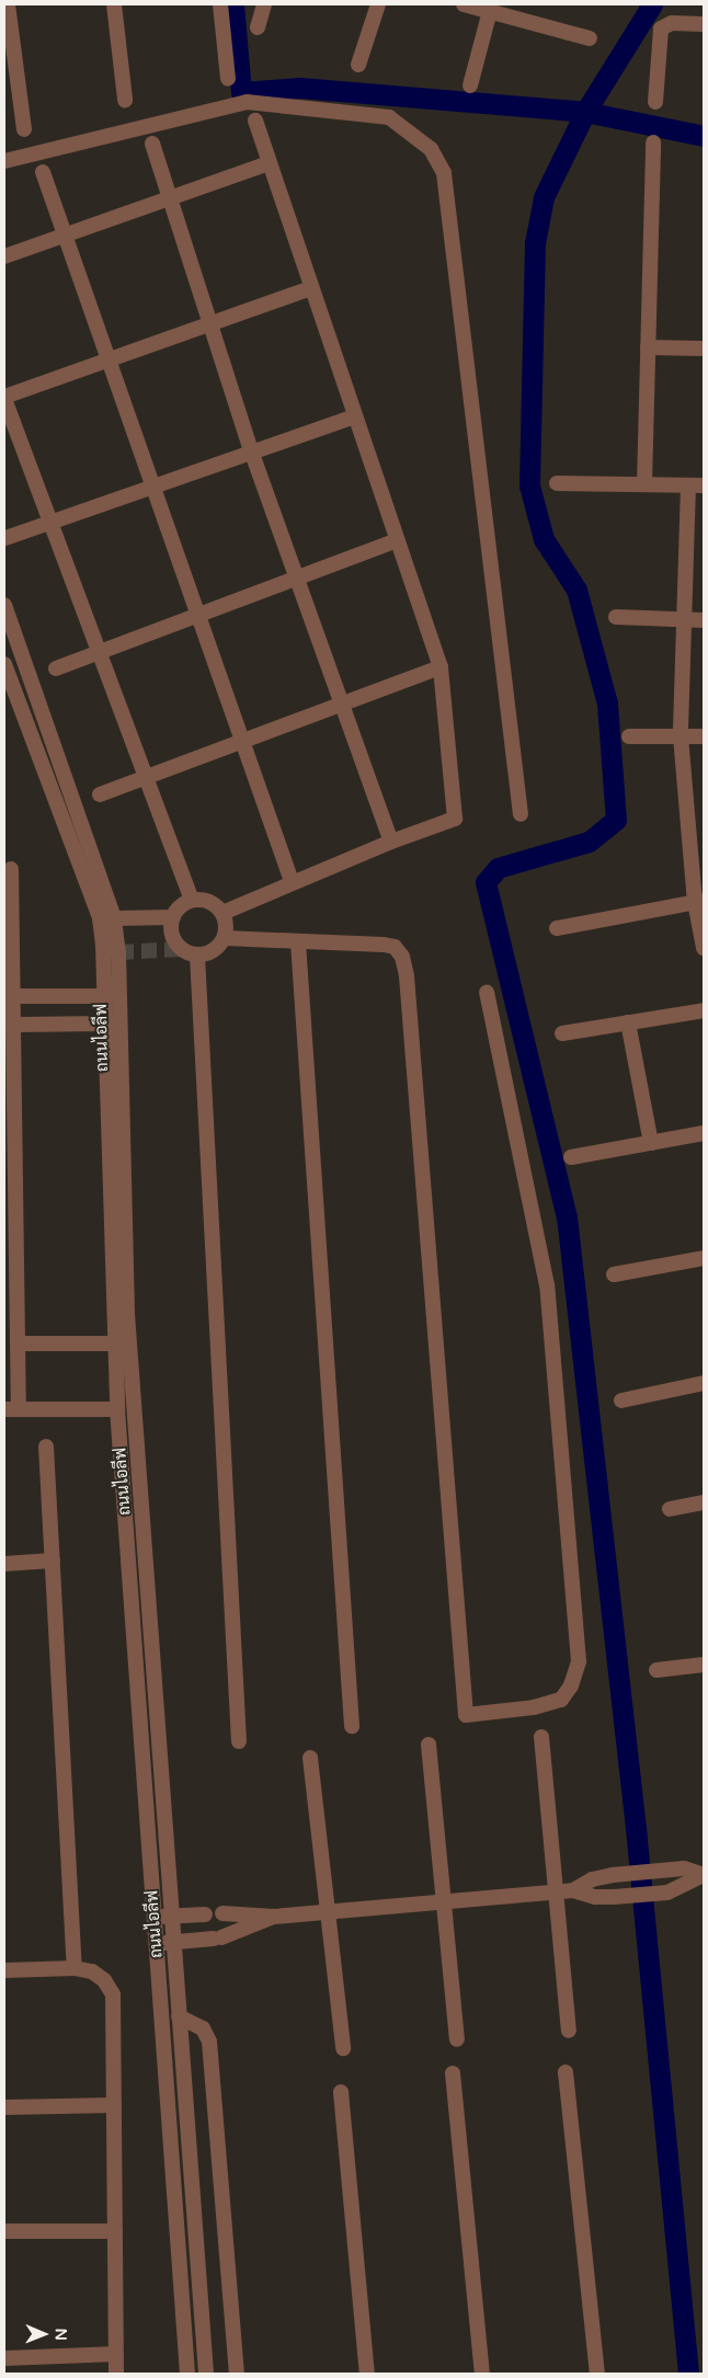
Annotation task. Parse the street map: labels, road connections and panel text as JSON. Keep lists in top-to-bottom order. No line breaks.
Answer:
{"streets":{"street":["ถนนไอลีฟ"]},"north":"right"}
